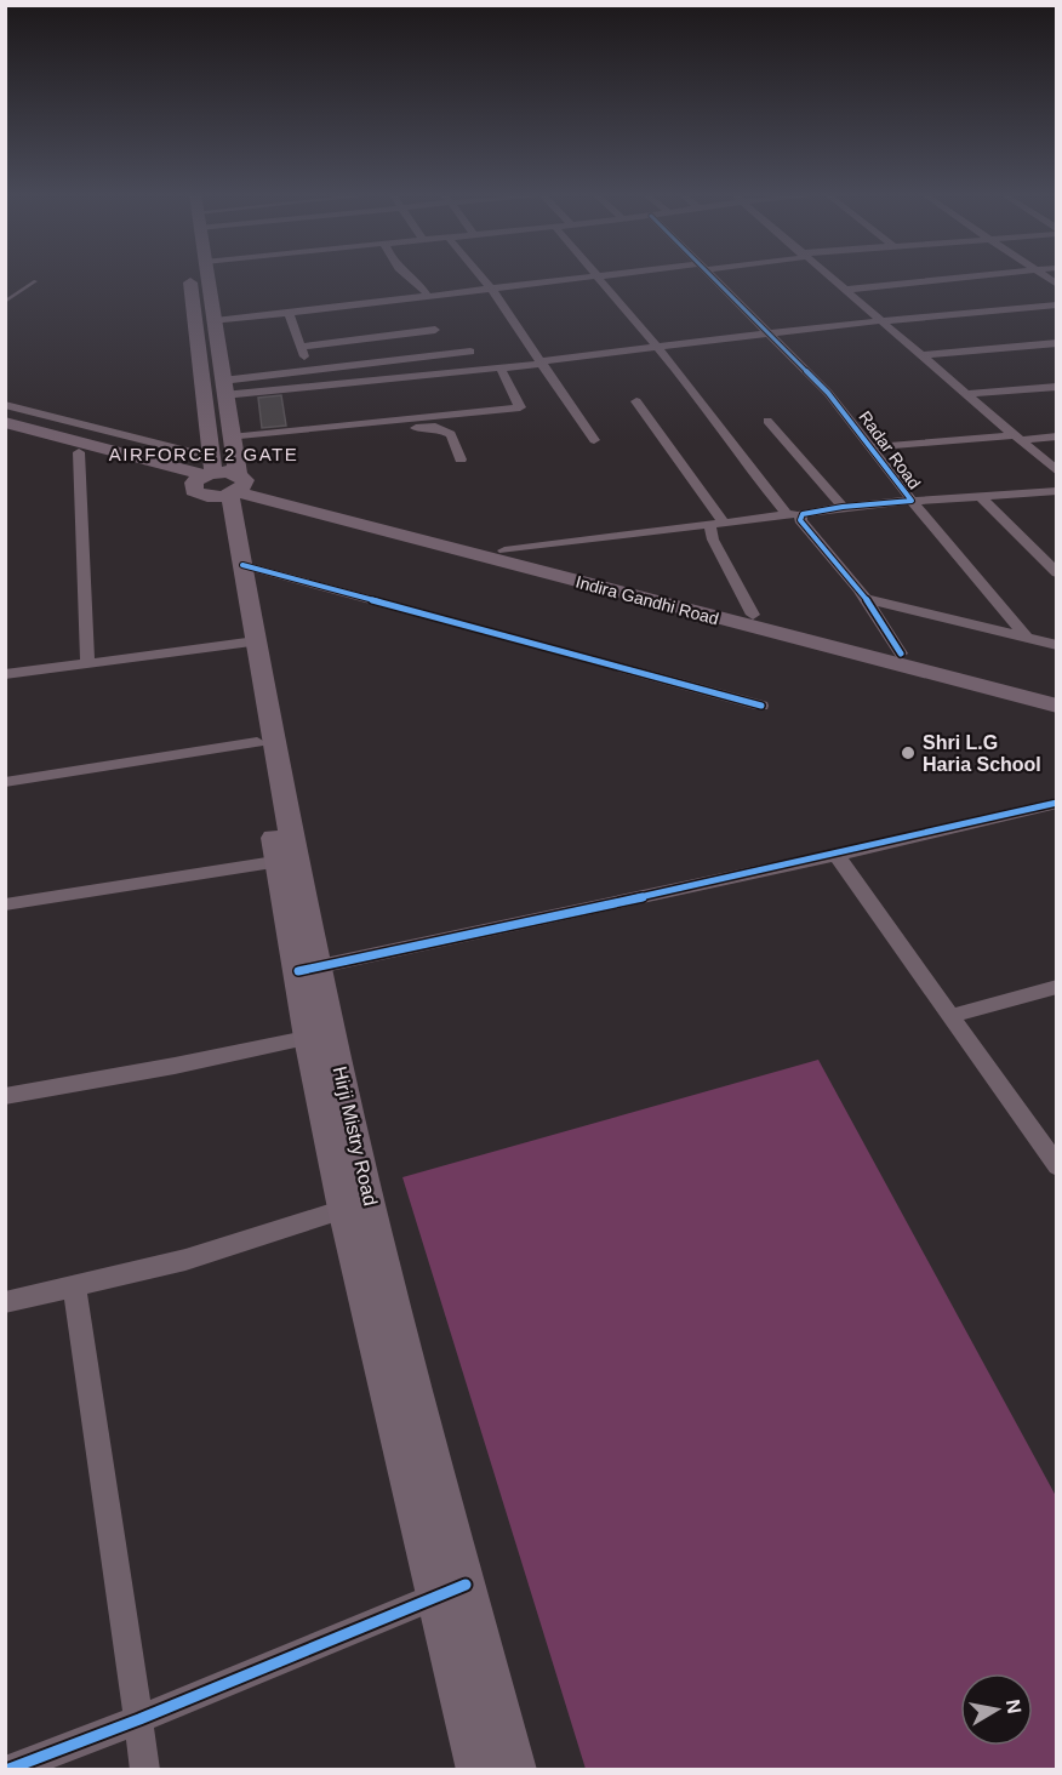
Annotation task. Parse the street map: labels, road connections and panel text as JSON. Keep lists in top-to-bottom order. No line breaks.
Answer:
{"streets":{"main road":["Indira Gandhi Road","Hirji Mistry Road"],"street":["Radar Road"]},"crossings":[["Radar Road","Indira Gandhi Road"],["Indira Gandhi Road","Hirji Mistry Road"]],"districts":["AIRFORCE 2 GATE"],"places":["Shri L.G Haria School"],"north":"right"}
